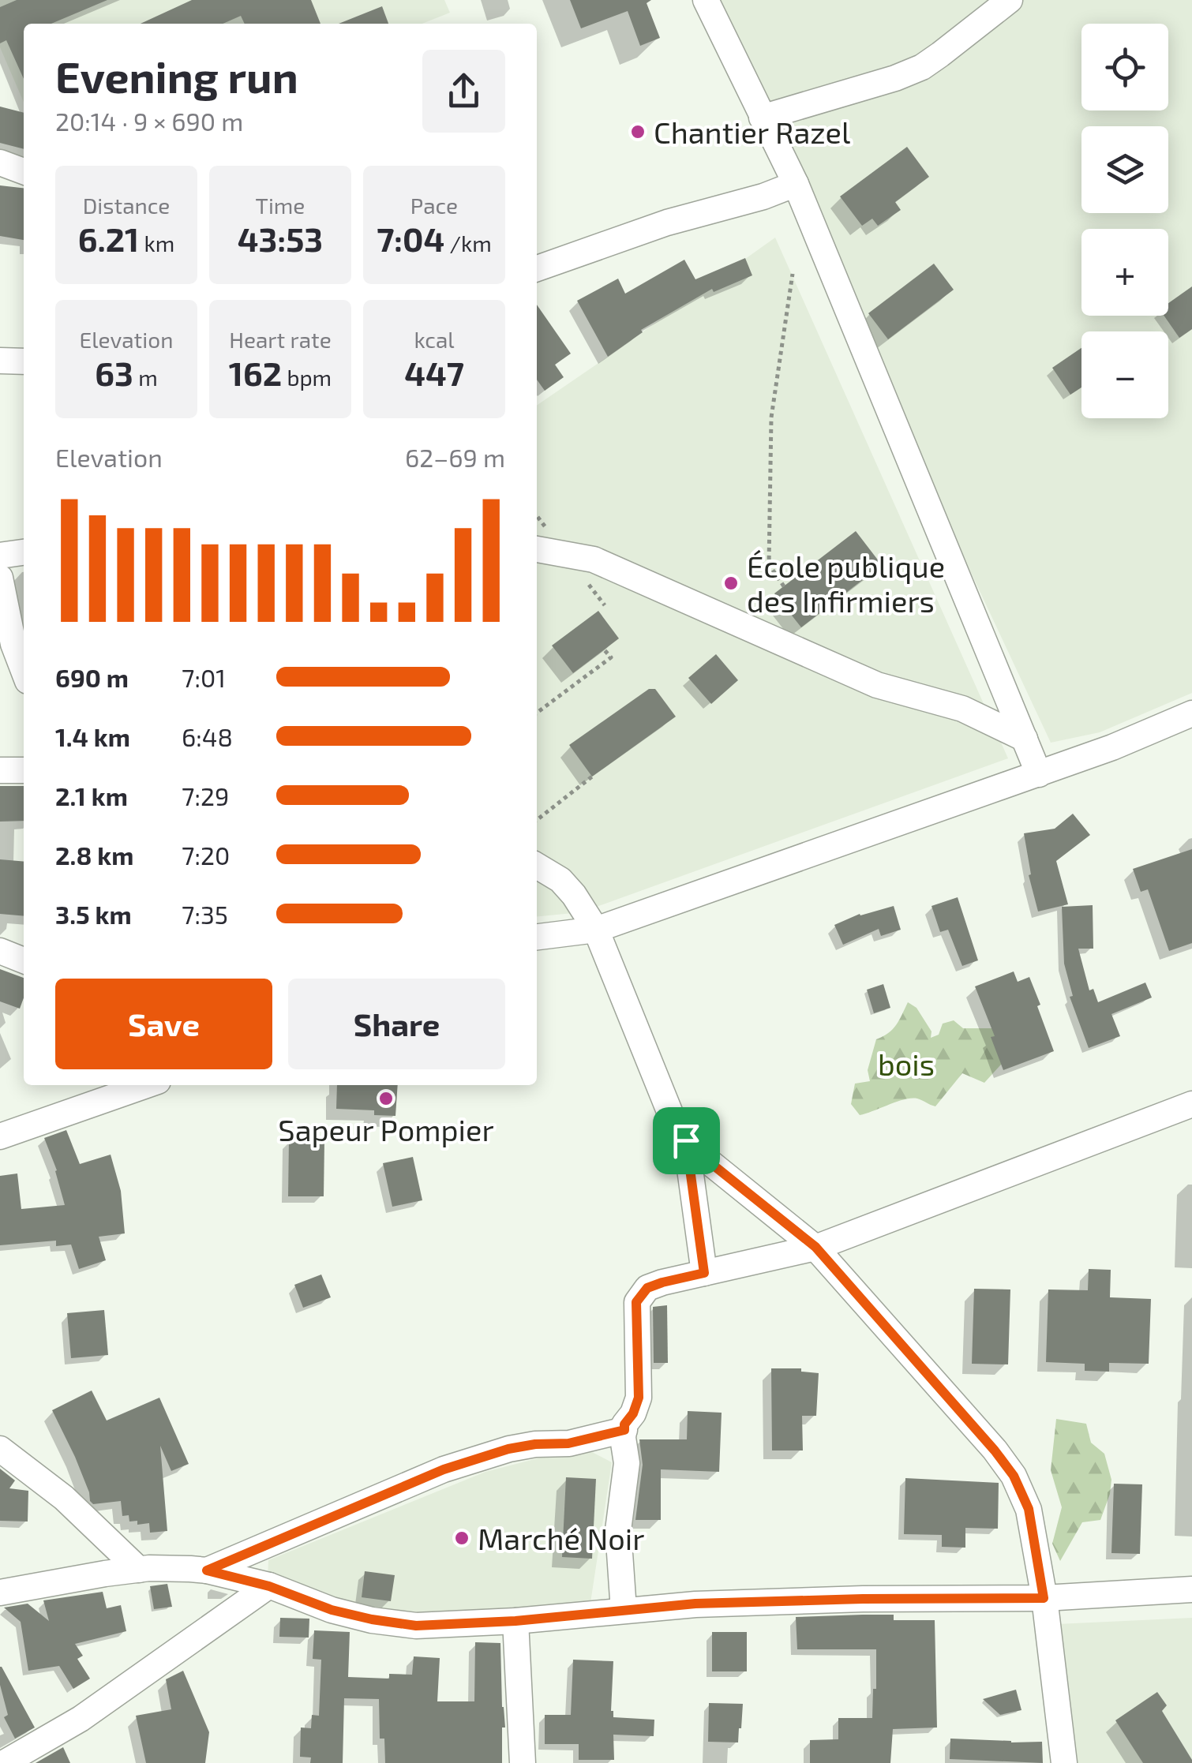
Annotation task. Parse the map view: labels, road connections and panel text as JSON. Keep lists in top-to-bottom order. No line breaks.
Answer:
{"parks":["bois"],"places":["Chantier Razel","École publique des Infirmiers","Sapeur Pompier","Marché Noir"],"page":{"map_buttons":["+","−"],"heading":["Evening run","20:14 · 9 × 690 m"],"stats":[["Distance","6.21 km"],["Time","43:53"],["Pace","7:04 /km"],["Elevation","63 m"],["Heart rate","162 bpm"],["kcal","447"]],"chart":["Elevation","62–69 m"],"list":[{"name":"690 m","note":"7:01"},{"name":"1.4 km","note":"6:48"},{"name":"2.1 km","note":"7:29"},{"name":"2.8 km","note":"7:20"},{"name":"3.5 km","note":"7:35"}],"buttons":["Save","Share"]}}
